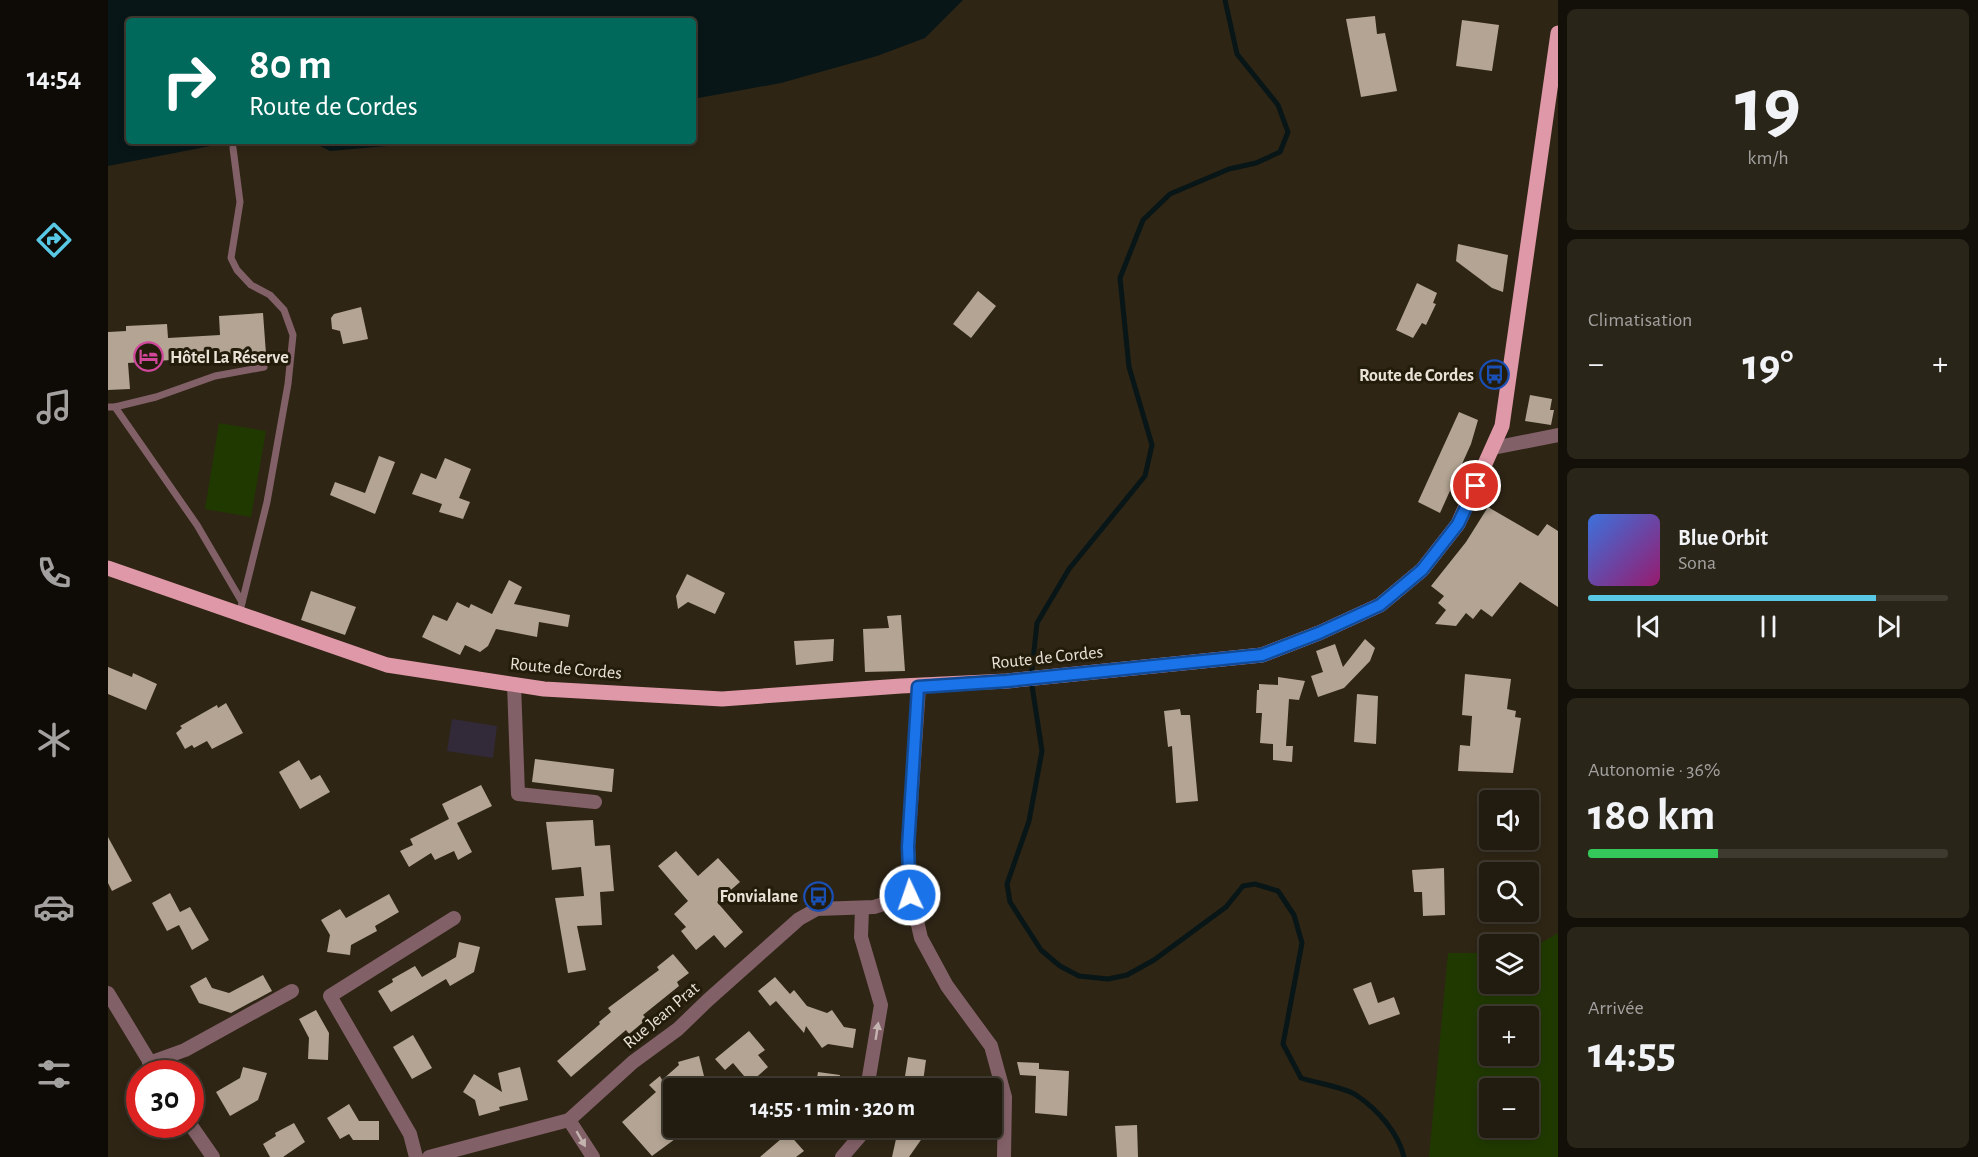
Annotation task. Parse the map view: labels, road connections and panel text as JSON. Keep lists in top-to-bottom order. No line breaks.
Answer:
{"streets":{"main road":["Route de Cordes"],"street":["Rue Jean Prat"]},"places":{"hotel":["Hôtel La Réserve"],"bus stop":["Route de Cordes","Fonvialane"]},"page":{"tabs":"14:54","tile":[["19","km/h"],"Climatisation",["Autonomie · 36%","180 km"],["Arrivée","14:55"]],"turn":["80 m","Route de Cordes"],"heat":["−","19°","+"],"song":["Blue Orbit","Sona"],"map_buttons":["+","−"],"limit":"30","trip":"14:55 · 1 min · 320 m"}}
